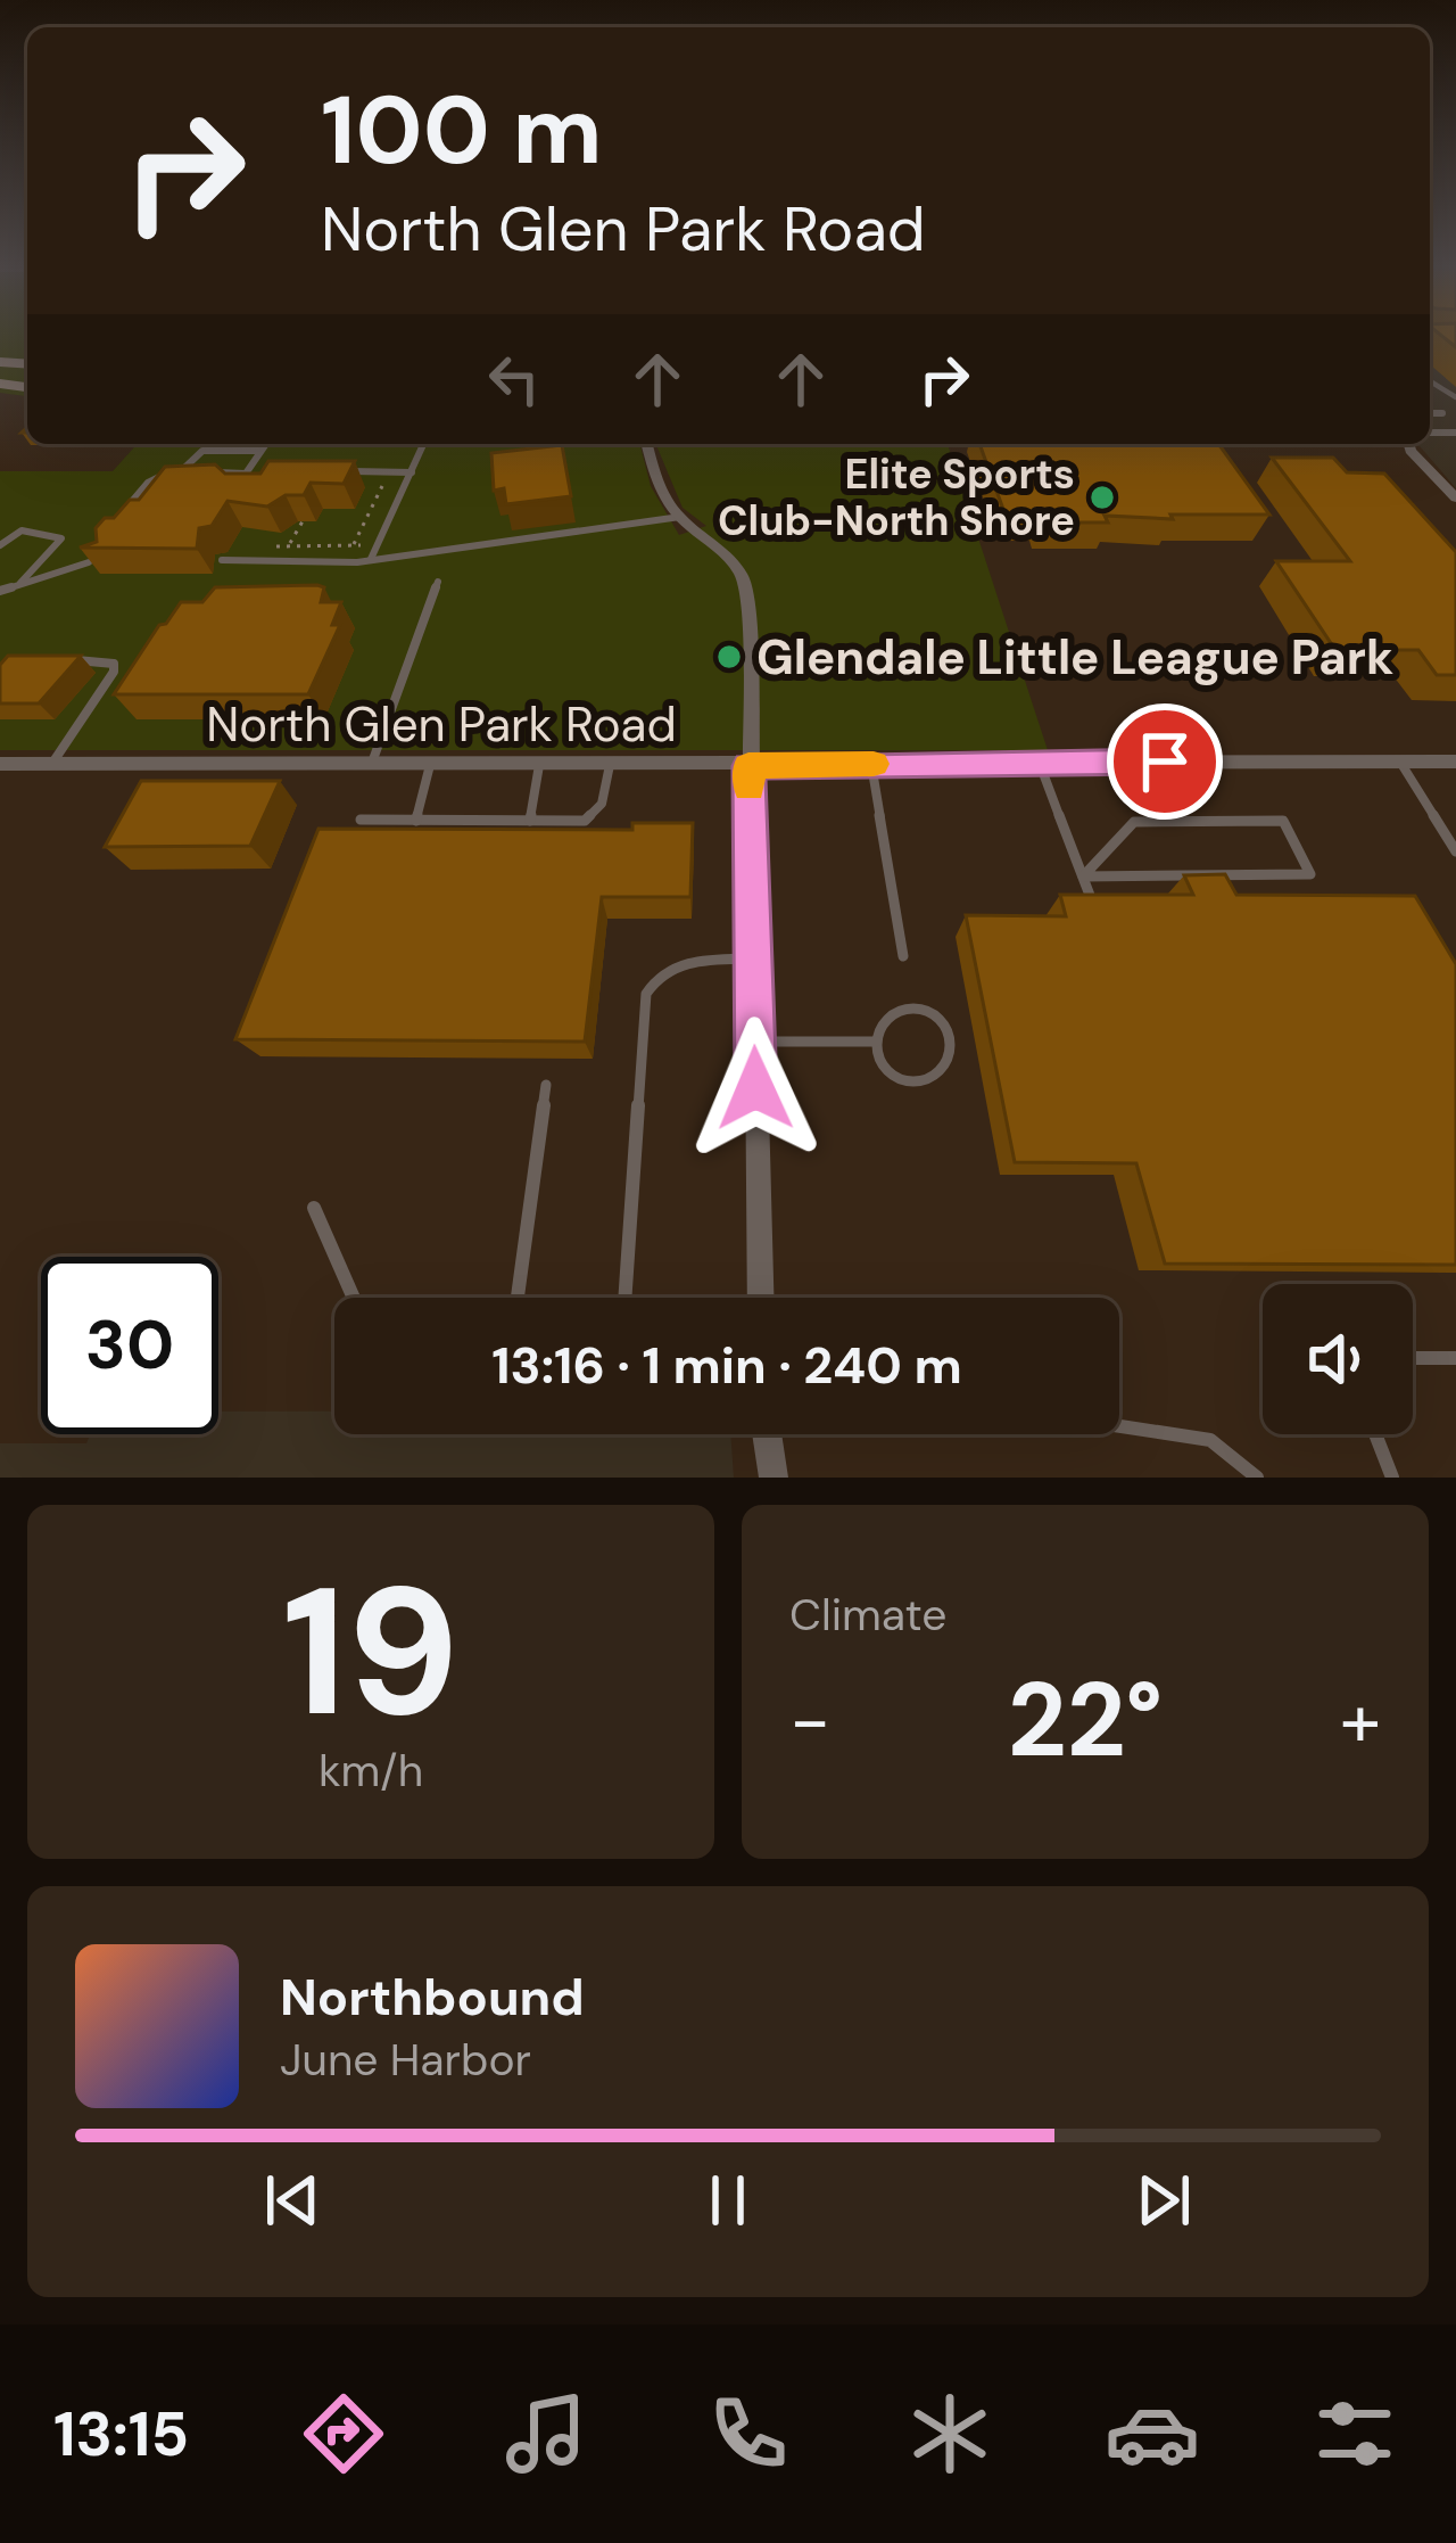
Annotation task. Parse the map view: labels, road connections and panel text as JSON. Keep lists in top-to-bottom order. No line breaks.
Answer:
{"streets":{"street":["North Glen Park Road"]},"places":["Elite Sports Club-North Shore","Glendale Little League Park"],"page":{"turn":["100 m","North Glen Park Road"],"limit":"30","trip":"13:16 · 1 min · 240 m","tile":[["19","km/h"],"Climate"],"heat":["−","22°","+"],"song":["Northbound","June Harbor"],"tabs":"13:15"}}
